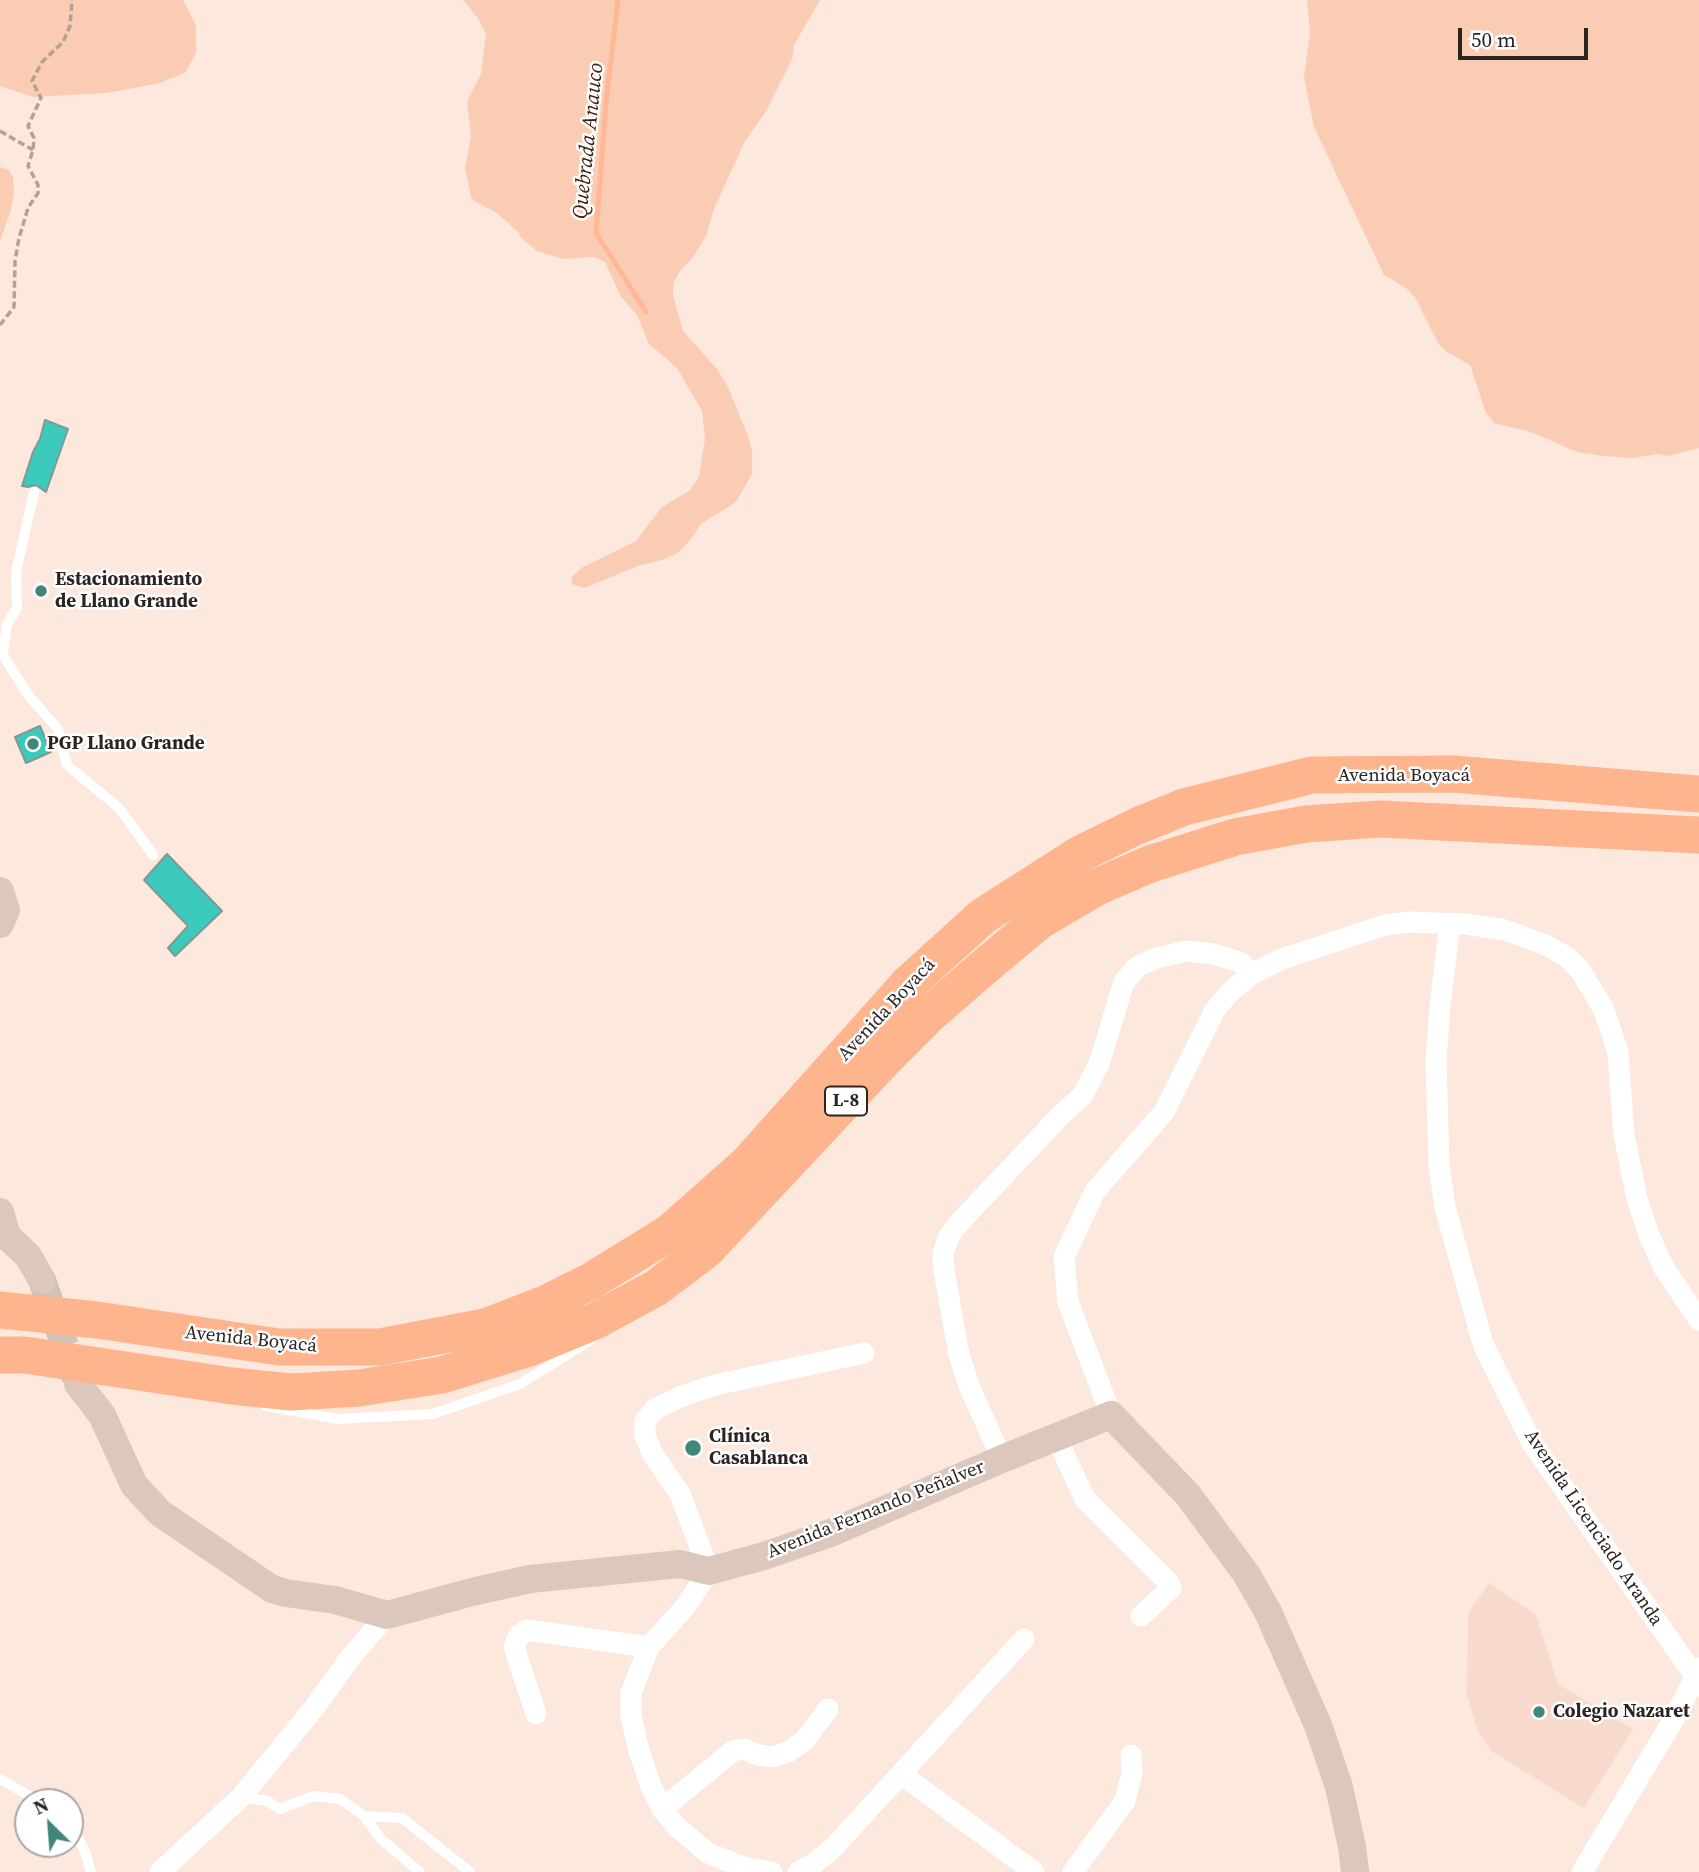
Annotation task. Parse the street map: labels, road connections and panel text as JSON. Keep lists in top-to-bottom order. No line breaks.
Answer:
{"streets":{"highway":["Avenida Boyacá","L-8"],"main road":["Avenida Fernando Peñalver"],"street":["Avenida Licenciado Aranda"]},"water":["Quebrada Anauco"],"places":["Estacionamiento de Llano Grande","PGP Llano Grande","Clínica Casablanca","Colegio Nazaret"],"scale_bar":"50 m","north":"top left"}
